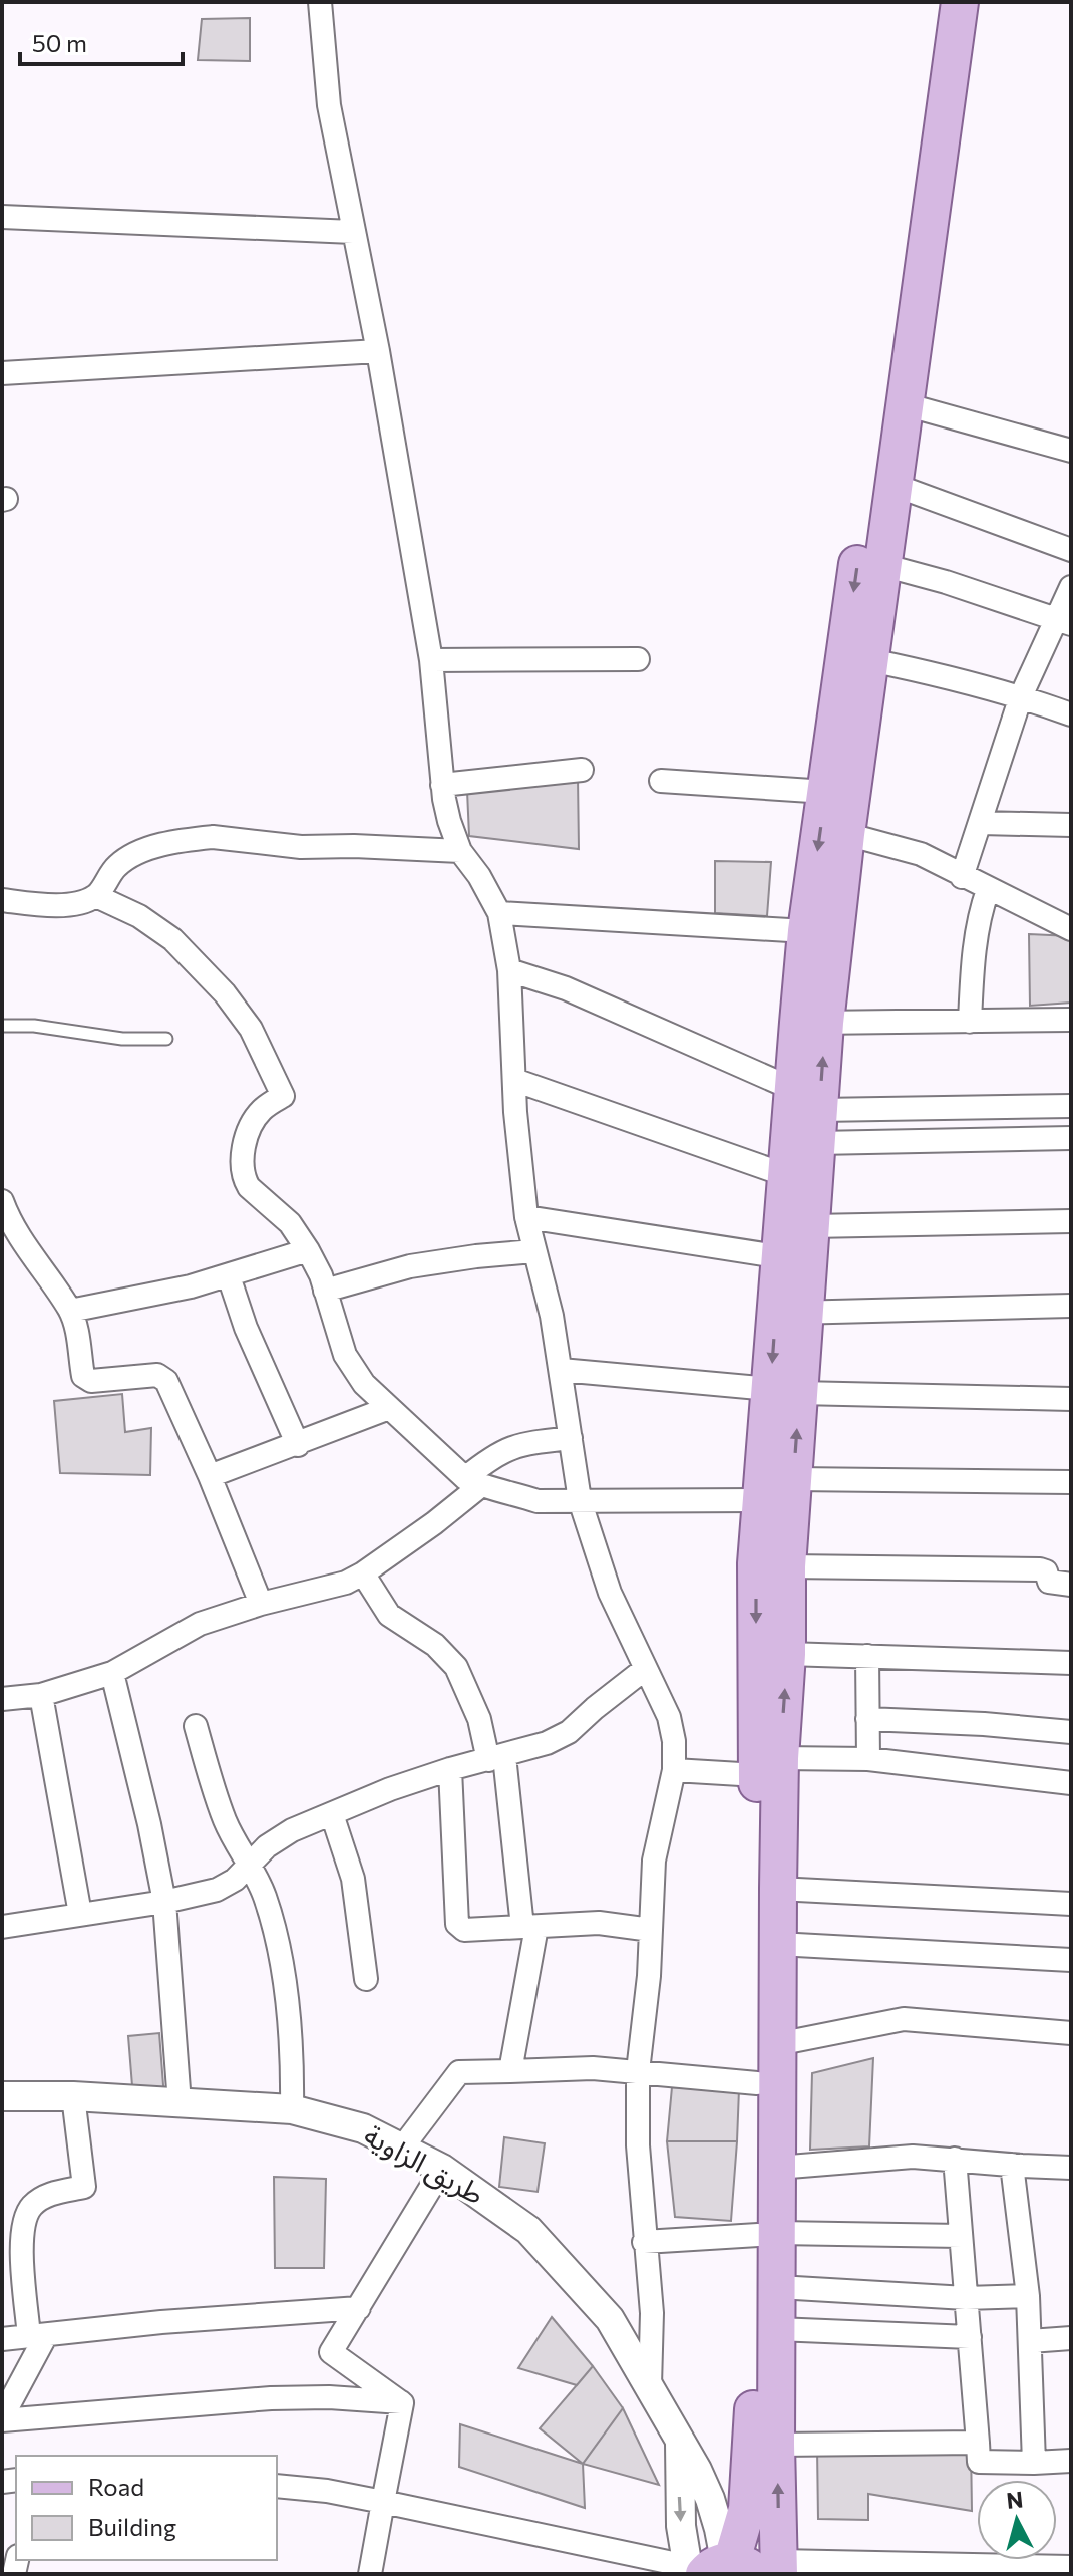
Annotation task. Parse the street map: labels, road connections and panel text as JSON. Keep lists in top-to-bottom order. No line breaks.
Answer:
{"streets":{"street":["طريق الزاوية"]},"legend":["Road","Building"],"scale_bar":"50 m","north":"top"}
